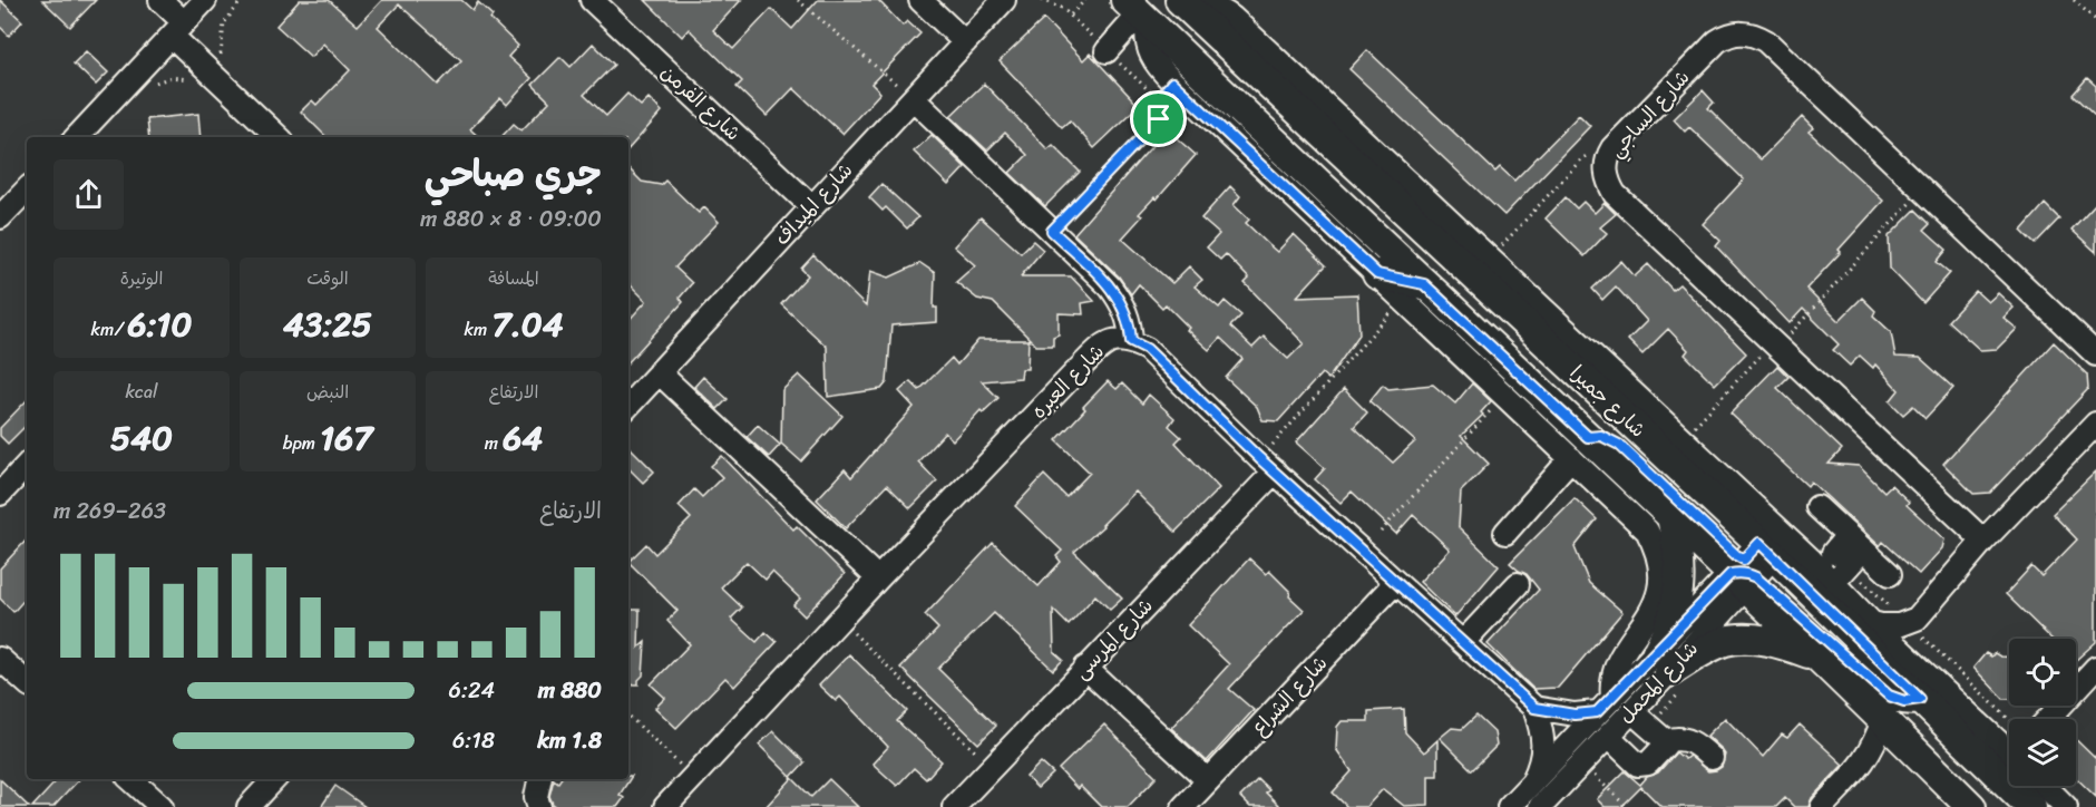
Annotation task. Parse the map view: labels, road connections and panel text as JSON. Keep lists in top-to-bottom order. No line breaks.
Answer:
{"streets":{"main road":["شارع جميرا"],"street":["شارع الفرمن","شارع الساجي","شارع الميداف","شارع العبره","شارع المرسى","شارع المحمل","شارع الشراع"]},"crossings":[["شارع الفرمن","شارع الميداف"],["شارع العبره","شارع المرسى"],["شارع العبره","شارع الشراع"],["شارع جميرا","شارع المحمل"]],"page":{"heading":["جري صباحي","09:00 · 8 × 880 m"],"stats":[["المسافة","7.04 km"],["الوقت","43:25"],["الوتيرة","6:10 /km"],["الارتفاع","64 m"],["النبض","167 bpm"],["kcal","540"]],"chart":["الارتفاع","263–269 m"],"list":[{"name":"880 m","note":"6:24"},{"name":"1.8 km","note":"6:18"}]}}
